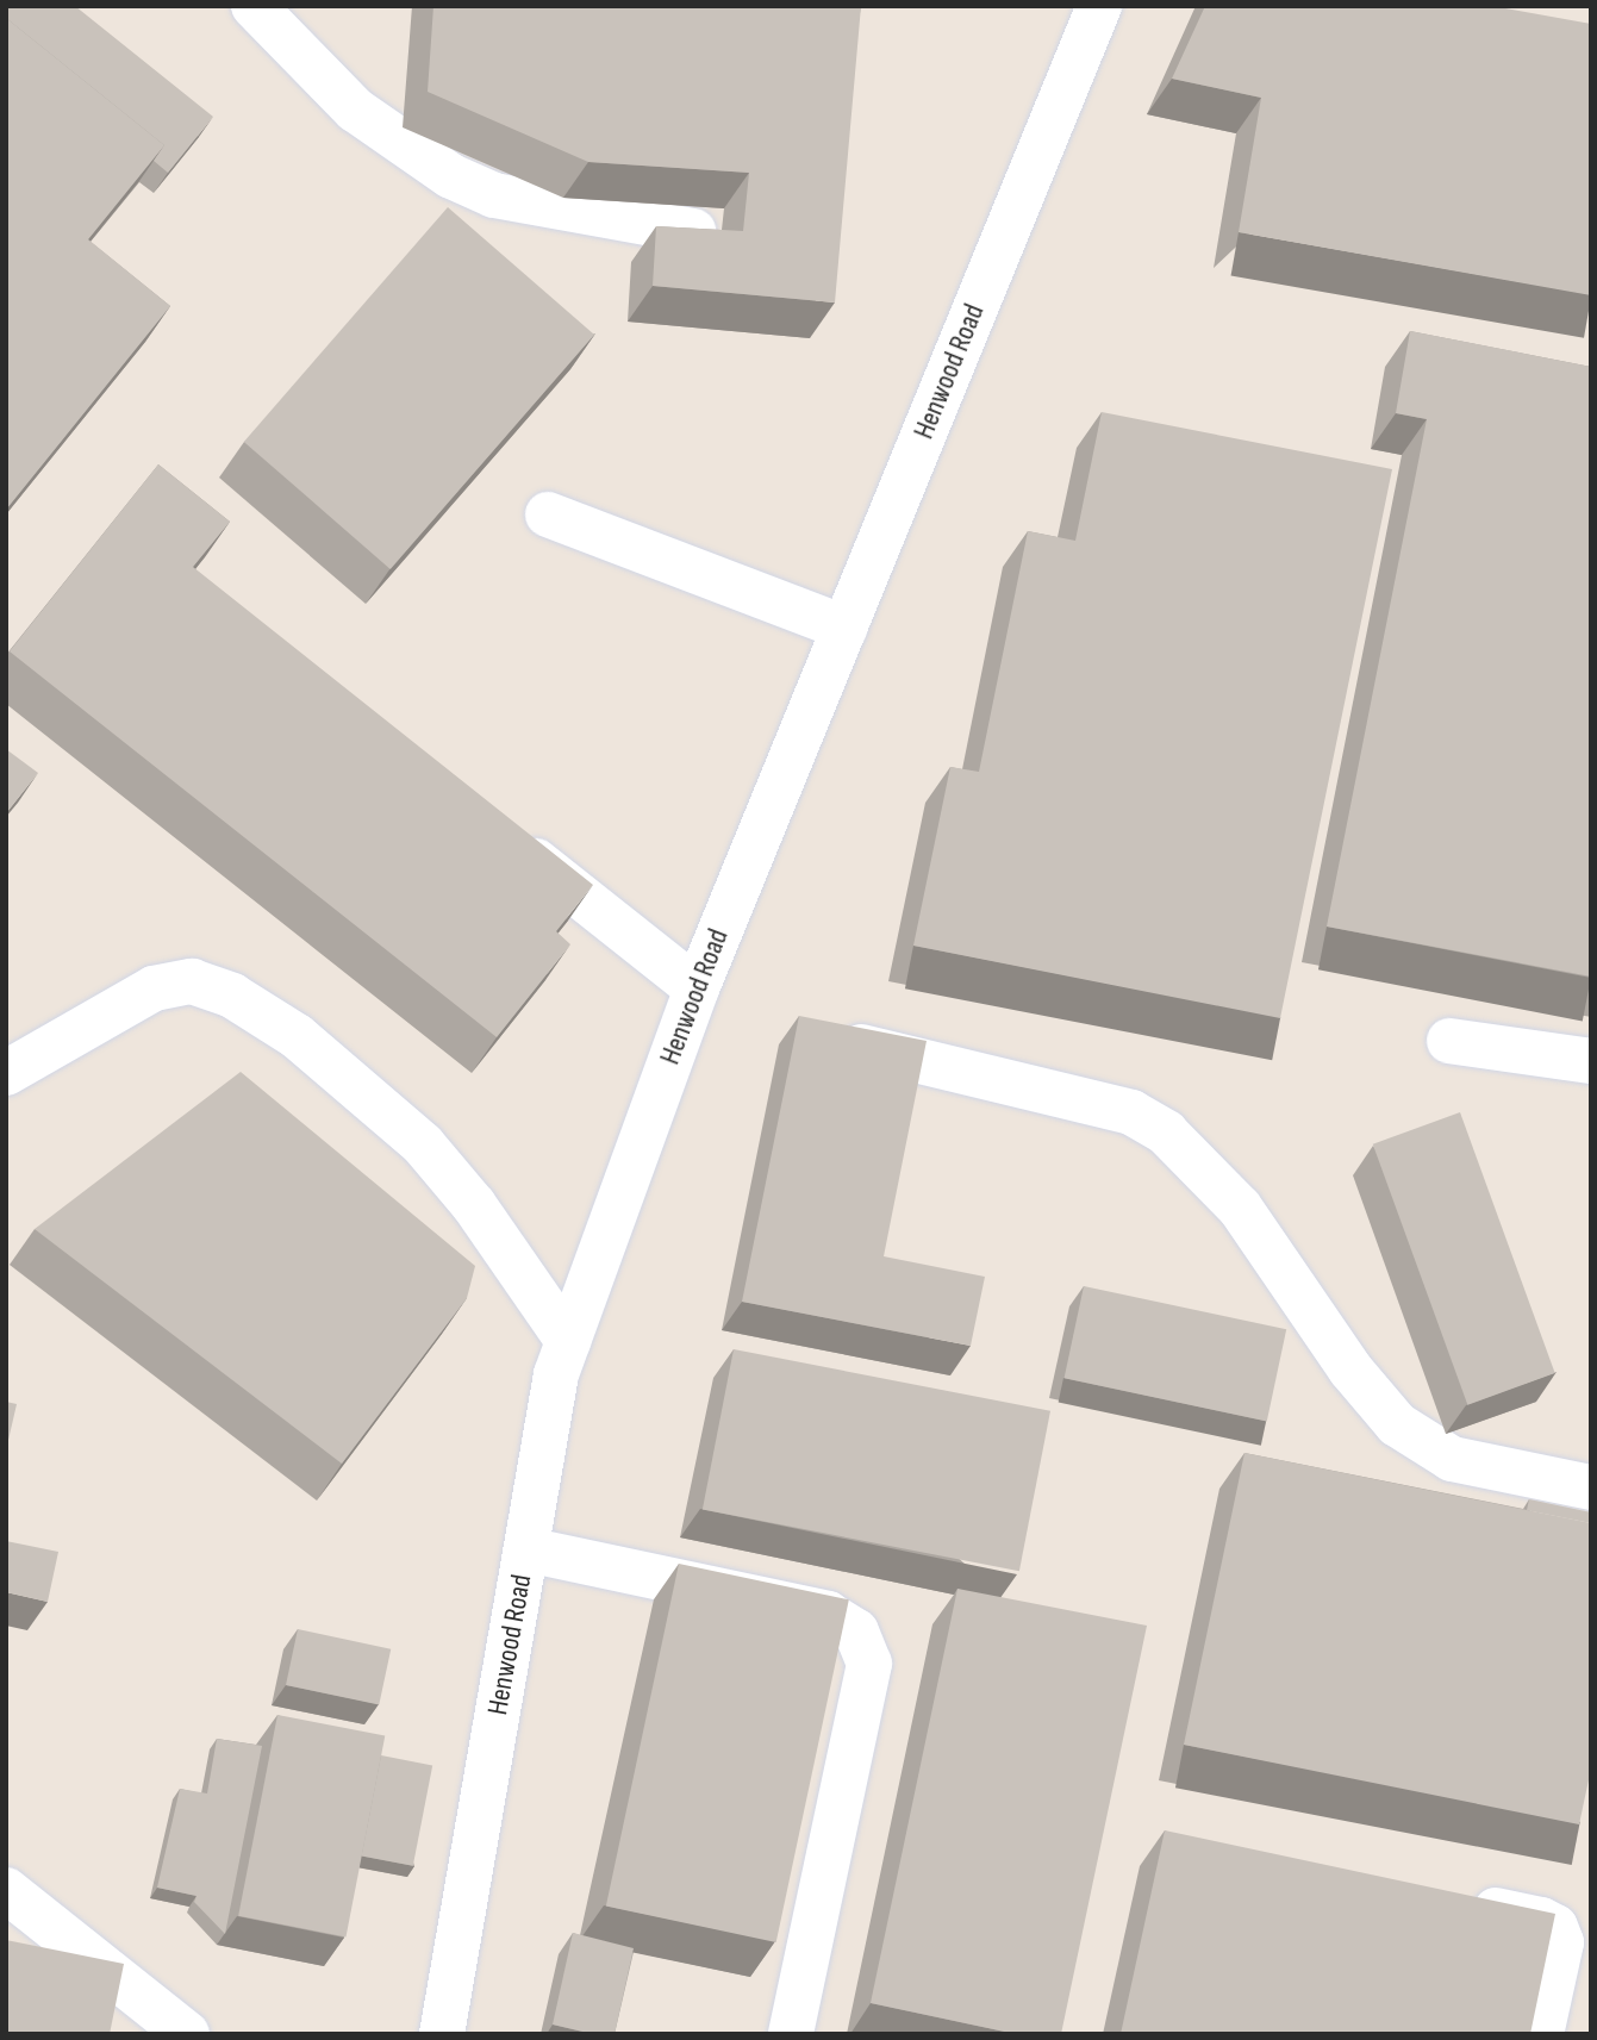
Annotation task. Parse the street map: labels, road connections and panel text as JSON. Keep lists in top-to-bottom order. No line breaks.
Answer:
{"streets":{"street":["Henwood Road"]}}
